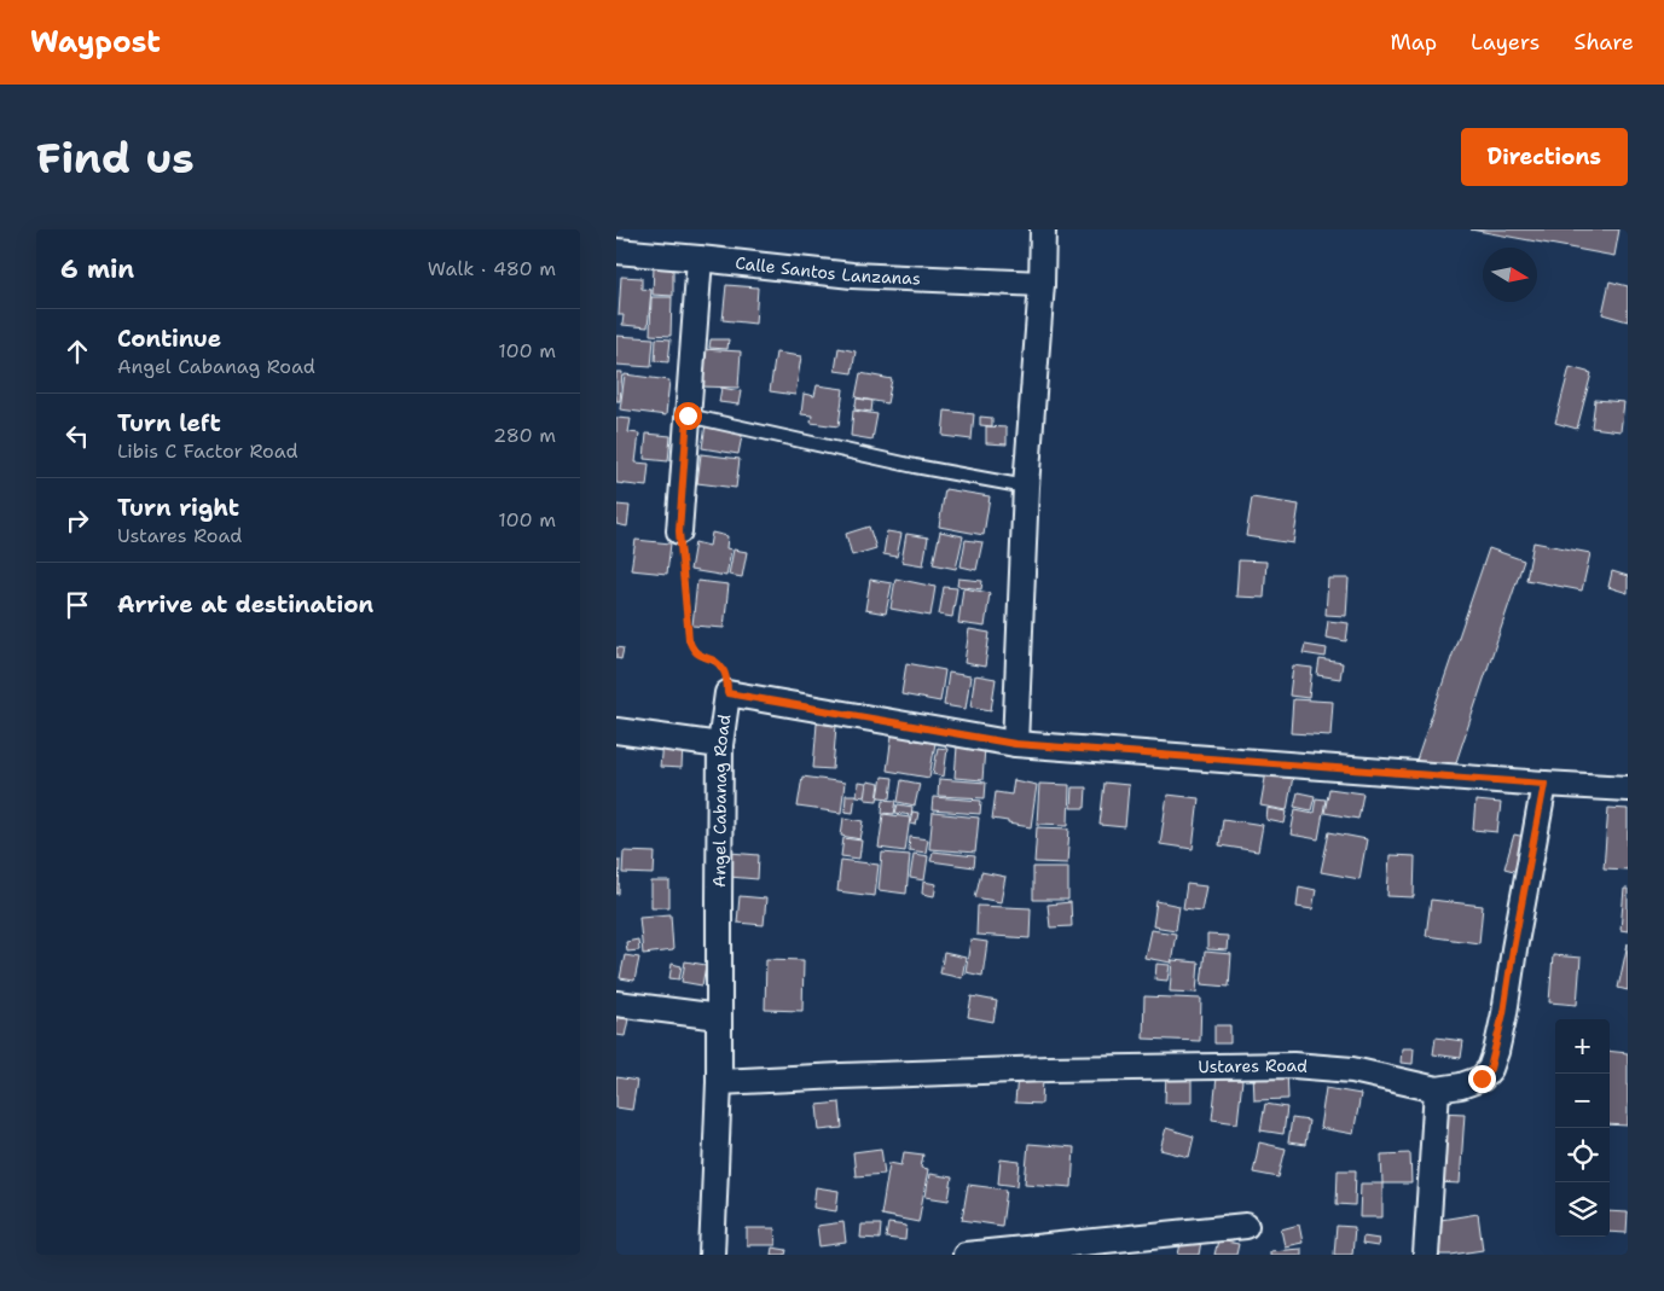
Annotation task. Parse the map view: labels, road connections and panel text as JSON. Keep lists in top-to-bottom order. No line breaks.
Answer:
{"streets":{"street":["Calle Santos Lanzanas","Angel Cabanag Road","Ustares Road"]},"crossings":[["Angel Cabanag Road","Ustares Road"]],"north":"right","page":{"header":"Waypost","nav":["Map","Layers","Share"],"buttons":"Directions","title":"Find us","heading":["6 min","Walk · 480 m"],"list":[["Continue","Angel Cabanag Road","100 m"],["Turn left","Libis C Factor Road","280 m"],["Turn right","Ustares Road","100 m"],"Arrive at destination"],"map_buttons":["+","−"]}}
